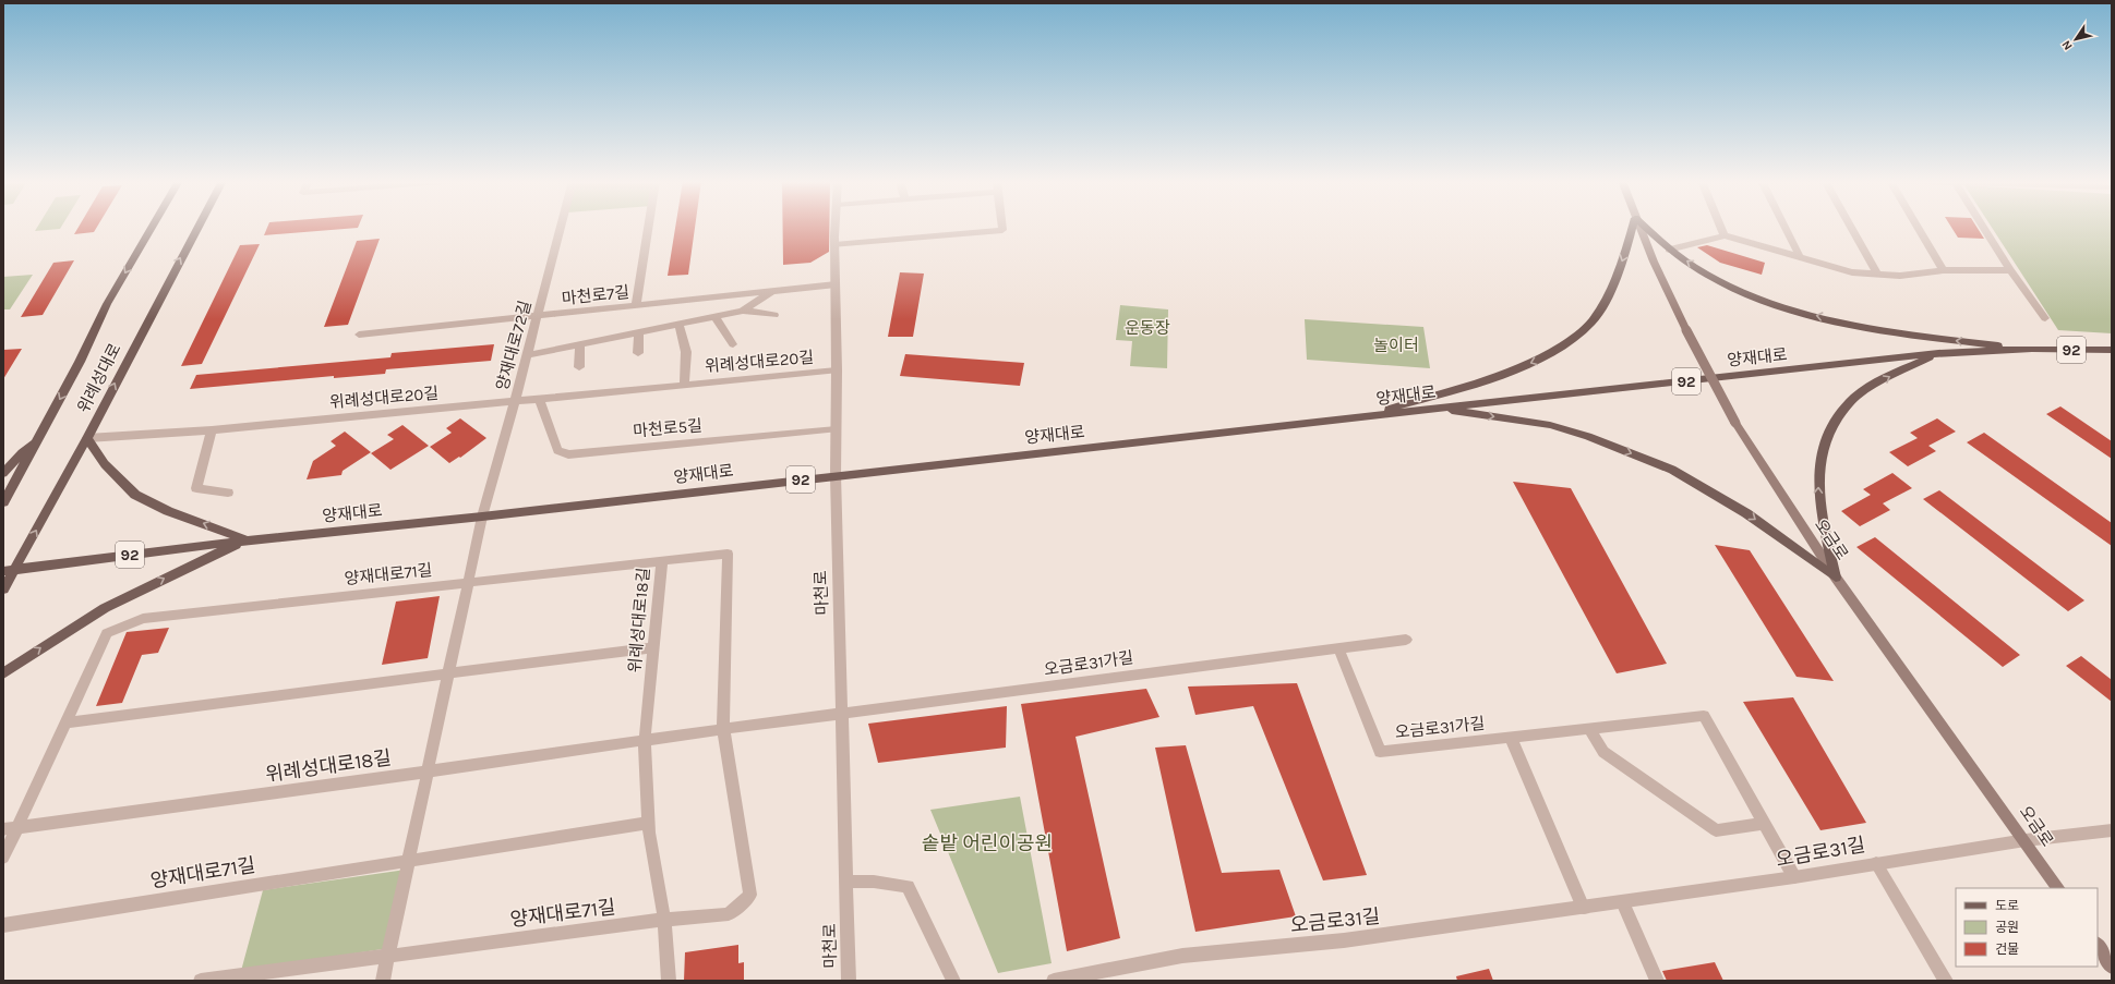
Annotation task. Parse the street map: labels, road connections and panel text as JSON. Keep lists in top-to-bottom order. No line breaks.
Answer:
{"streets":{"main road":["92","양재대로","위례성대로","오금로"],"street":["마천로7길","양재대로72길","위례성대로20길","마천로5길","양재대로71길","마천로","위례성대로18길","오금로31가길","오금로31길"]},"crossings":[["마천로7길","양재대로72길"],["마천로7길","마천로"],["양재대로72길","양재대로"],["양재대로72길","위례성대로20길"],["양재대로","위례성대로"],["양재대로","마천로"],["위례성대로20길","위례성대로"],["위례성대로20길","마천로5길"],["위례성대로20길","마천로"],["마천로5길","마천로"],["오금로","오금로31길"],["양재대로71길","위례성대로18길"],["마천로","위례성대로18길"],["마천로","오금로31가길"],["위례성대로18길","오금로31가길"],["오금로31가길","오금로31길"]],"parks":["운동장","놀이터","솥밭 어린이공원"],"legend":["도로","공원","건물"],"north":"bottom left"}
